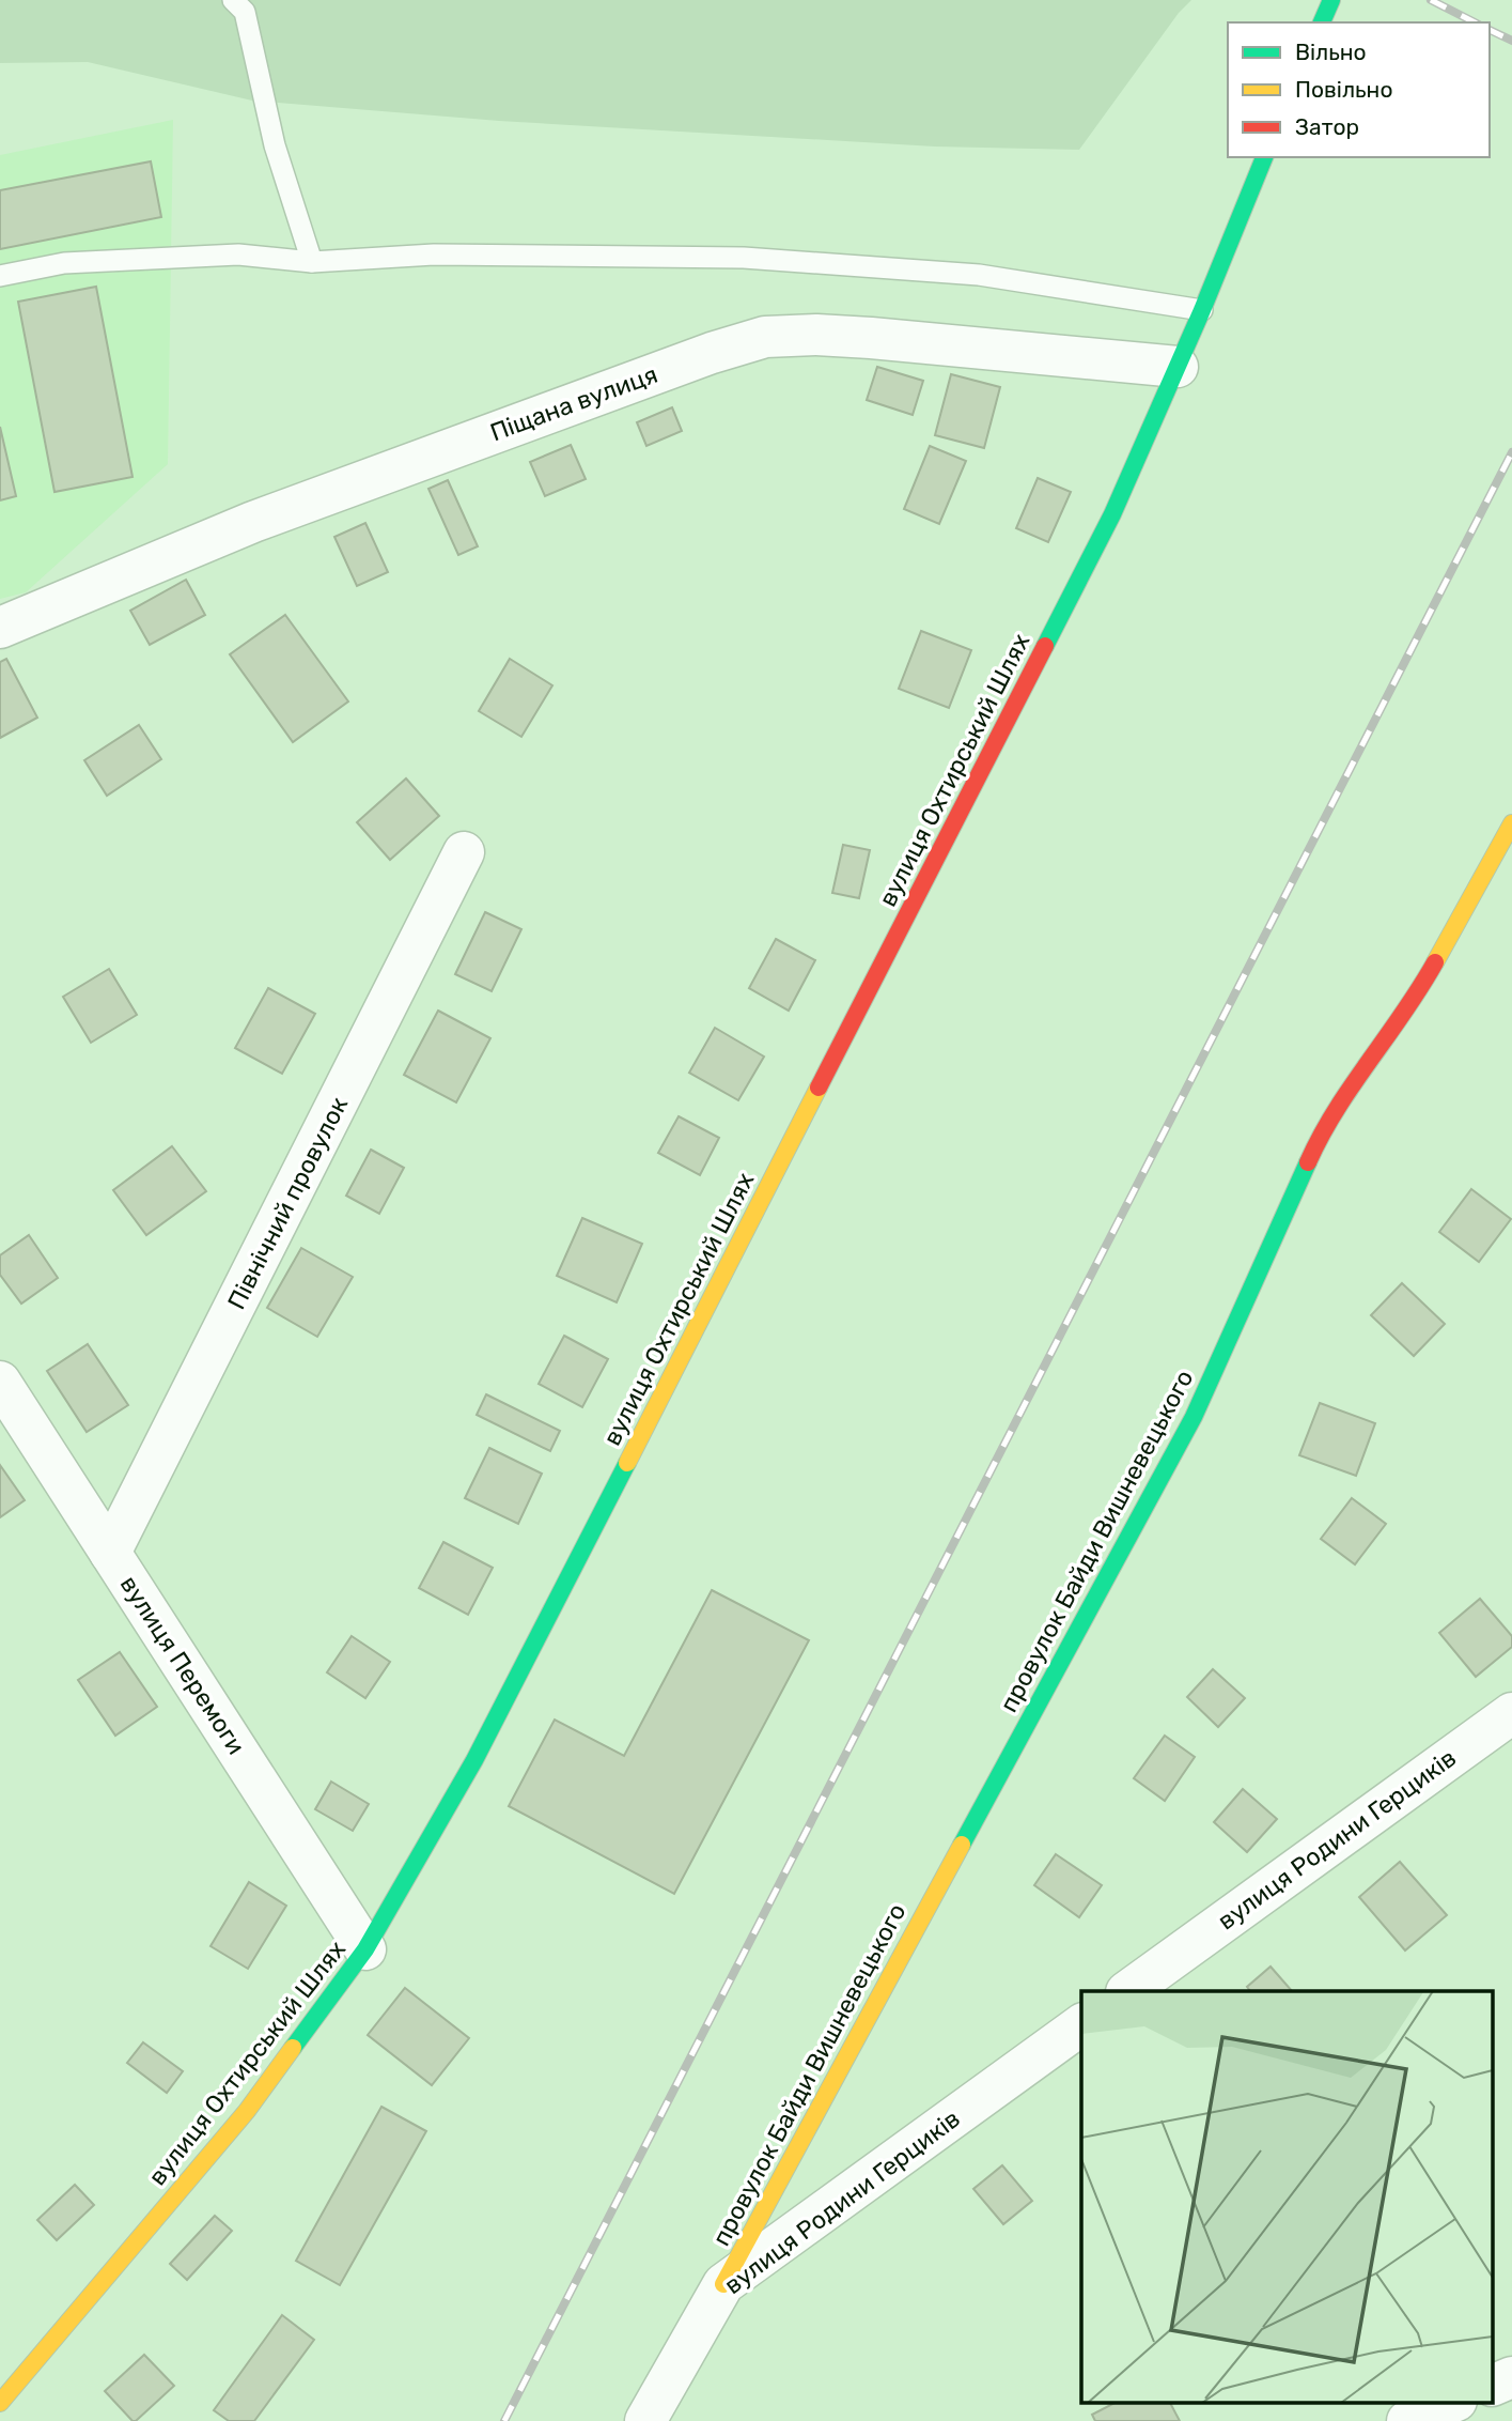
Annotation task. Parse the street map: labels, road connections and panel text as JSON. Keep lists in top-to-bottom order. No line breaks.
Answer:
{"streets":{"main road":["вулиця Охтирський Шлях","провулок Байди Вишневецького"],"street":["Піщана вулиця","Північний провулок","вулиця Перемоги","вулиця Родини Герциків"]},"crossings":[["Піщана вулиця","вулиця Охтирський Шлях"],["вулиця Охтирський Шлях","вулиця Перемоги"],["Північний провулок","вулиця Перемоги"],["провулок Байди Вишневецького","вулиця Родини Герциків"]],"legend":["Вільно","Повільно","Затор"]}
